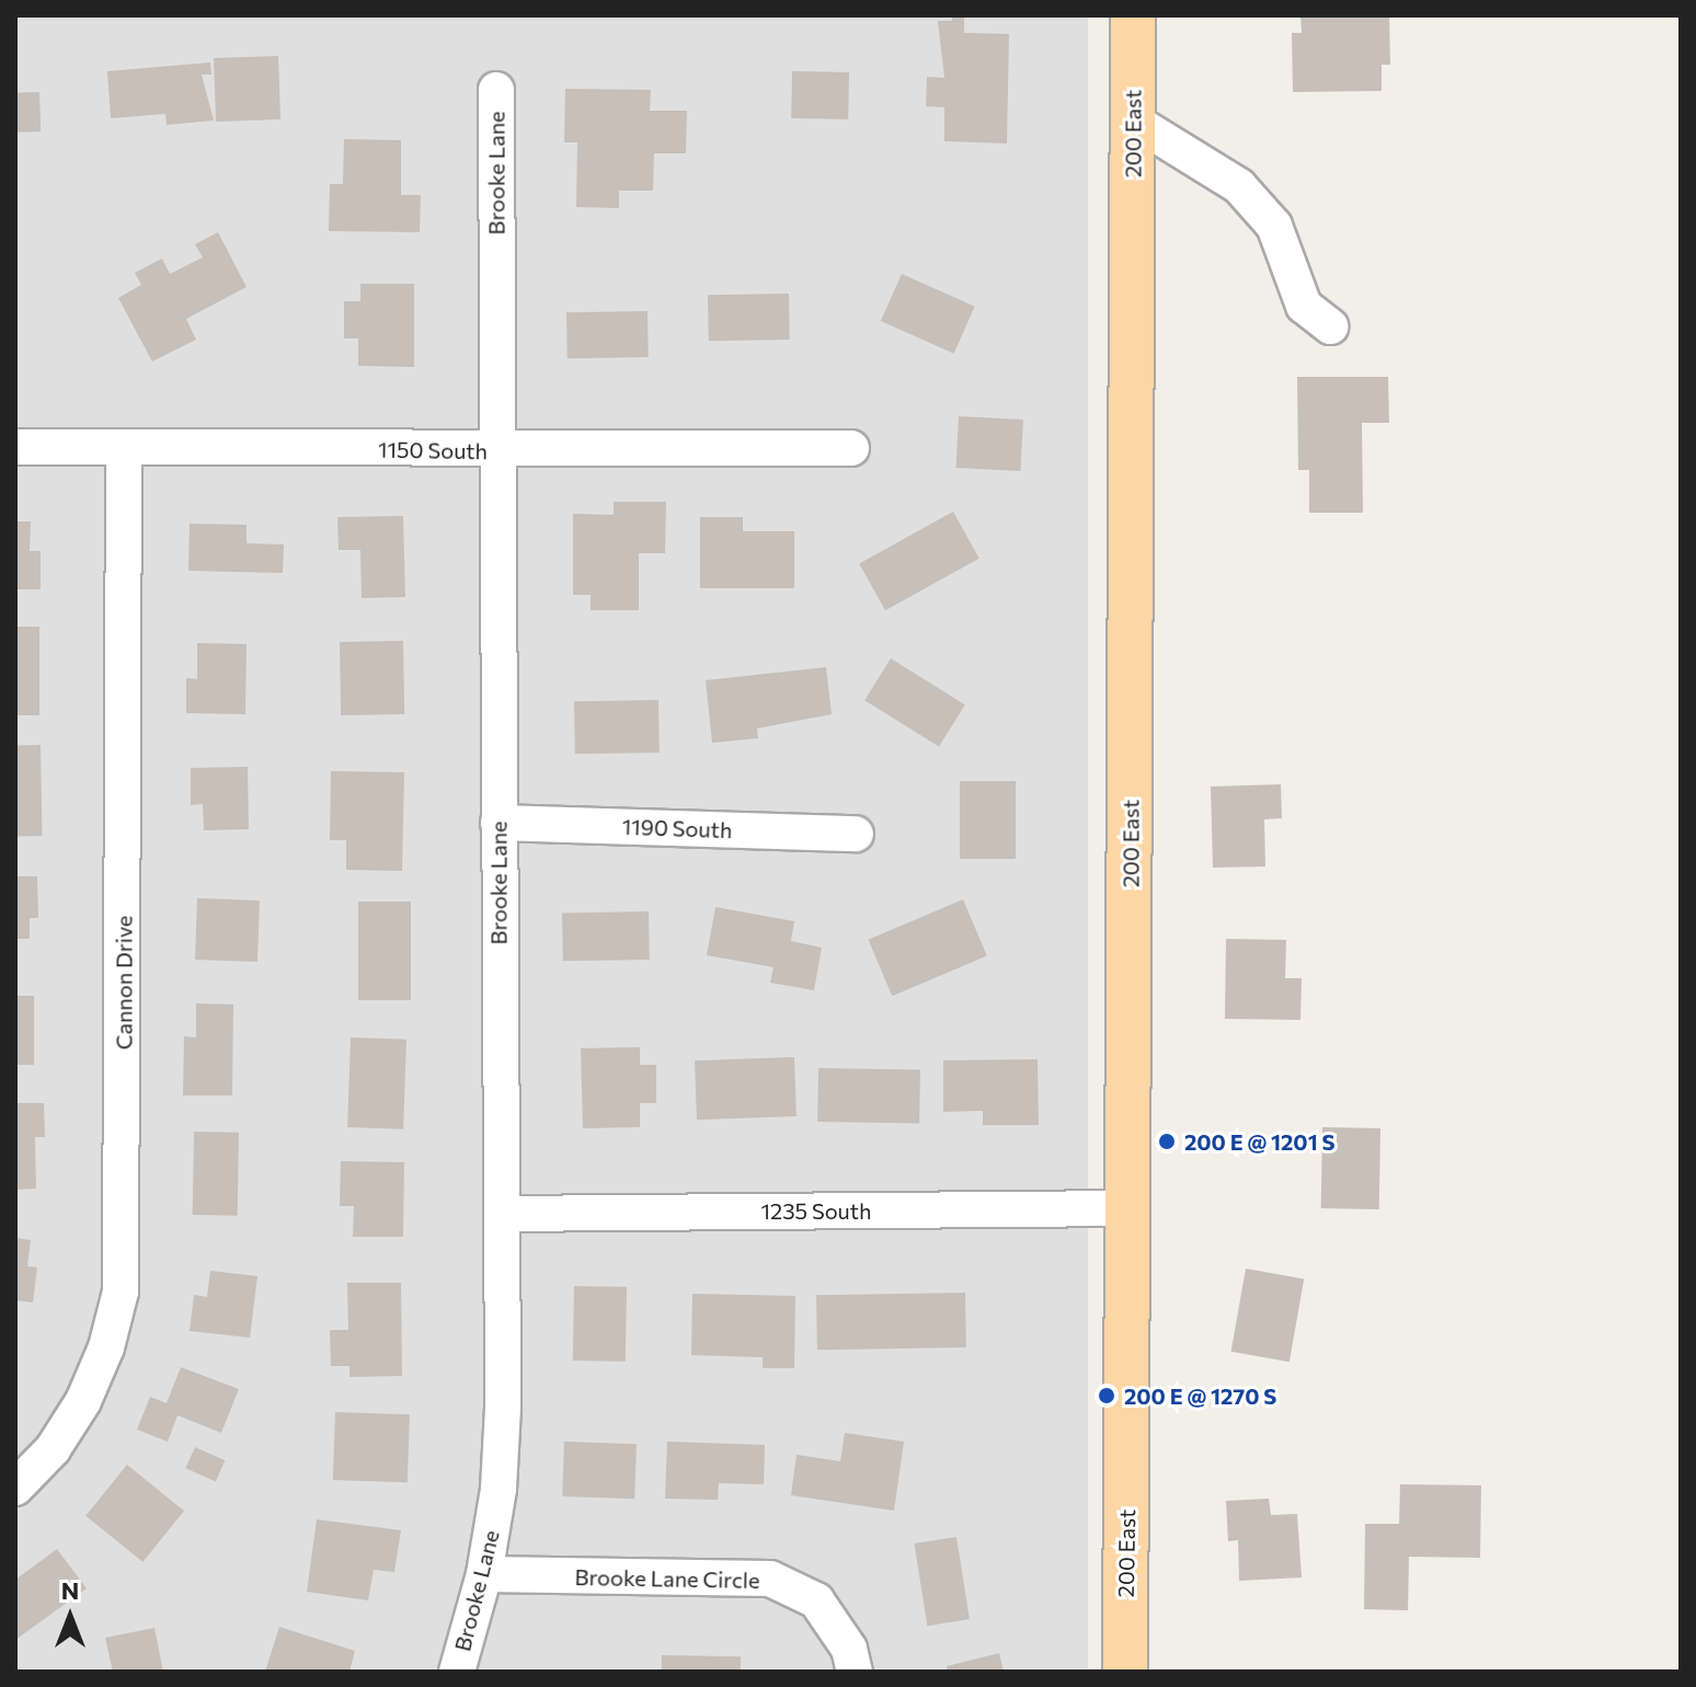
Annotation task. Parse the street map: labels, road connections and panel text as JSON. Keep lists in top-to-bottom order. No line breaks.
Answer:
{"streets":{"main road":["200 East"],"street":["Brooke Lane","1150 South","1190 South","Cannon Drive","1235 South","Brooke Lane Circle"]},"crossings":[["200 East","1235 South"],["Brooke Lane","1150 South"],["Brooke Lane","1190 South"],["Brooke Lane","1235 South"],["Brooke Lane","Brooke Lane Circle"],["1150 South","Cannon Drive"]],"places":["200 E @ 1201 S","200 E @ 1270 S"],"north":"top"}
